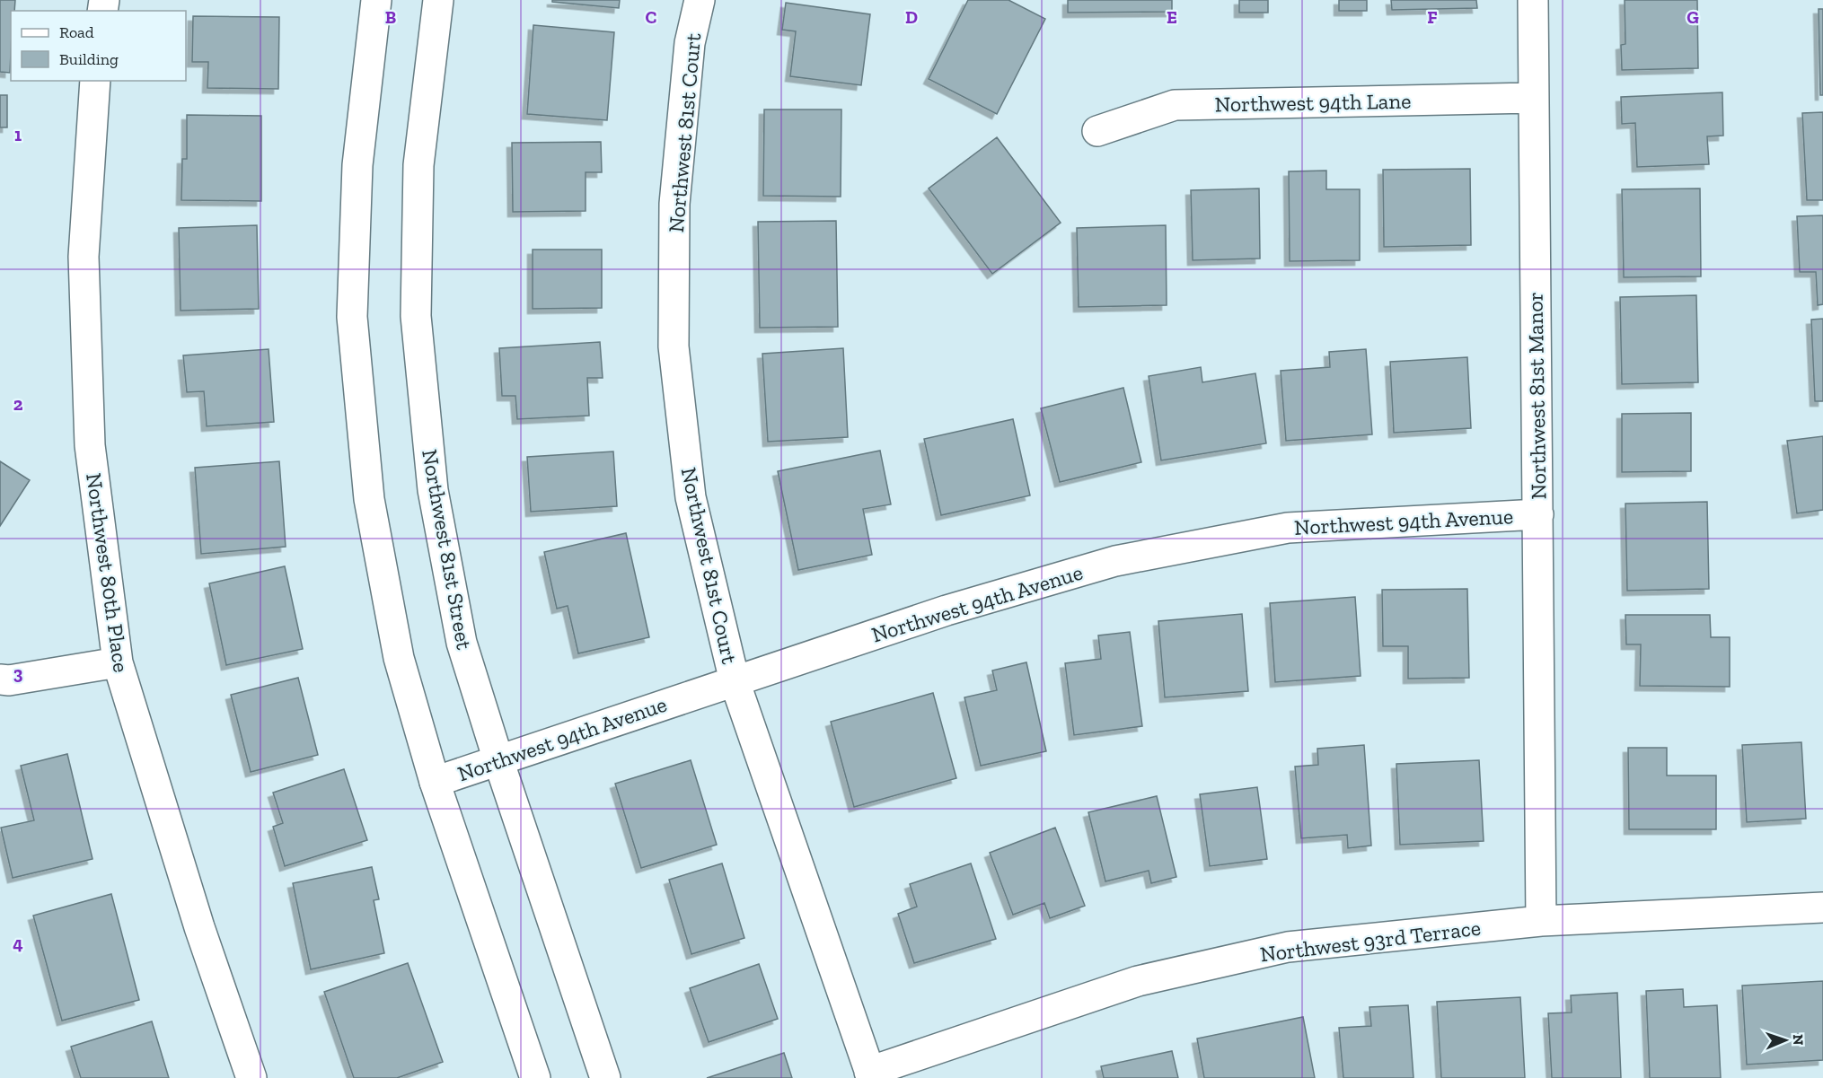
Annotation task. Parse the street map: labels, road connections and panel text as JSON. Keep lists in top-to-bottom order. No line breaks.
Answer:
{"streets":{"street":["Northwest 94th Lane","Northwest 81st Court","Northwest 81st Manor","Northwest 94th Avenue","Northwest 81st Street","Northwest 80th Place","Northwest 93rd Terrace"]},"crossings":[["Northwest 94th Lane","Northwest 81st Manor"],["Northwest 81st Court","Northwest 94th Avenue"],["Northwest 81st Court","Northwest 93rd Terrace"],["Northwest 81st Manor","Northwest 94th Avenue"],["Northwest 81st Manor","Northwest 93rd Terrace"],["Northwest 94th Avenue","Northwest 81st Street"]],"legend":["Road","Building"],"north":"right","grid":{"columns":["B","C","D","E","F","G"],"rows":["1","2","3","4"]}}
